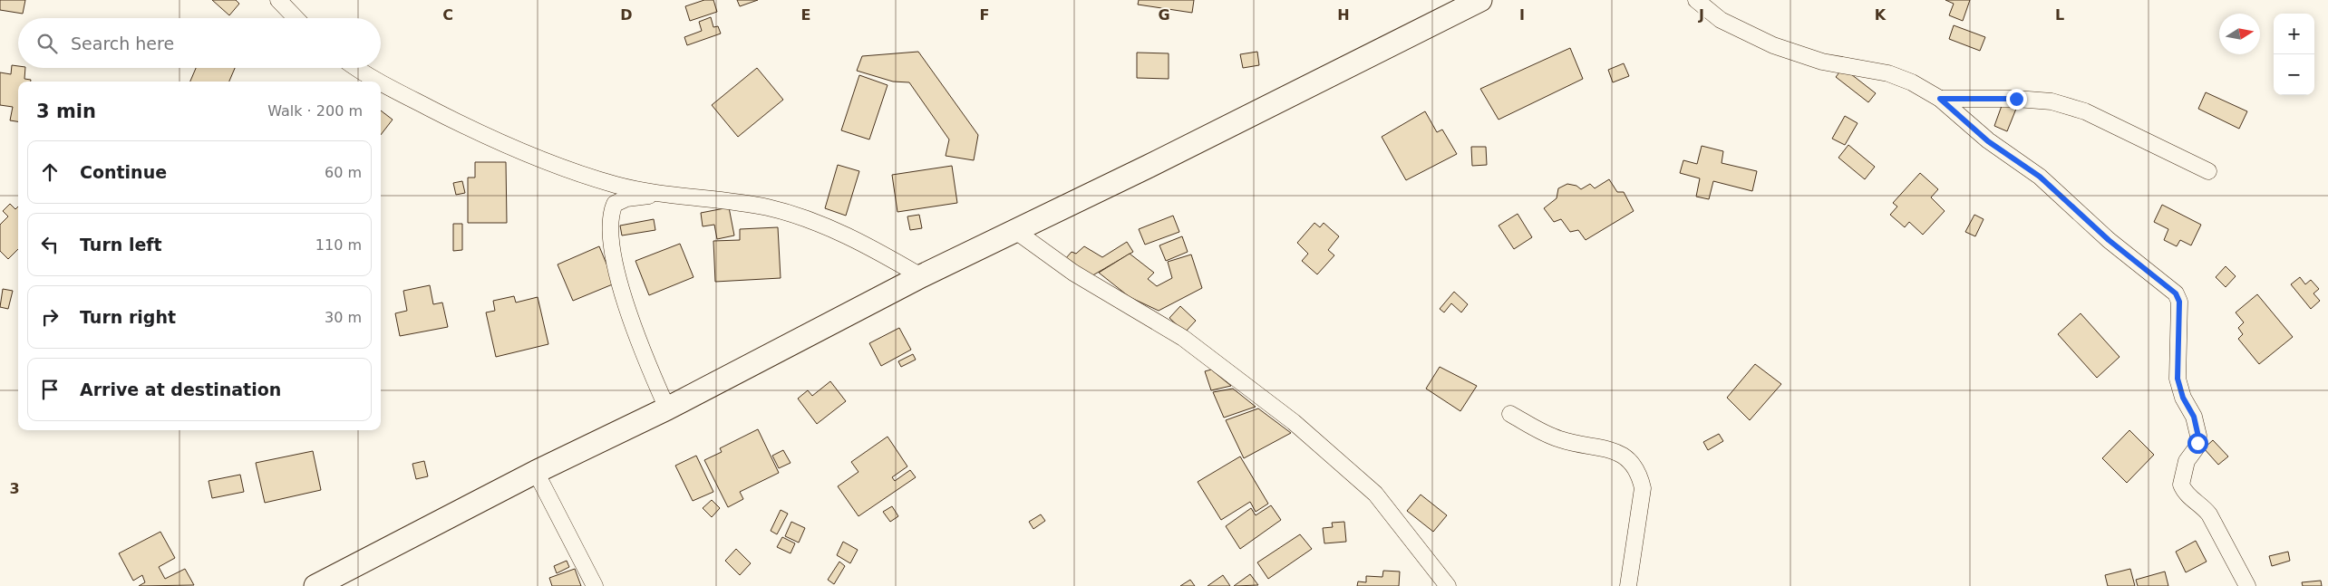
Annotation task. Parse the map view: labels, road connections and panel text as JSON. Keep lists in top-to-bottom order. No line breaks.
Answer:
{"north":"right","page":{"map_buttons":["+","−"],"search":"Search here","heading":["3 min","Walk · 200 m"],"list":[["Continue","60 m"],["Turn left","110 m"],["Turn right","30 m"],"Arrive at destination"]},"grid":{"columns":["C","D","E","F","G","H","I","J","K","L"],"rows":["3"]}}
